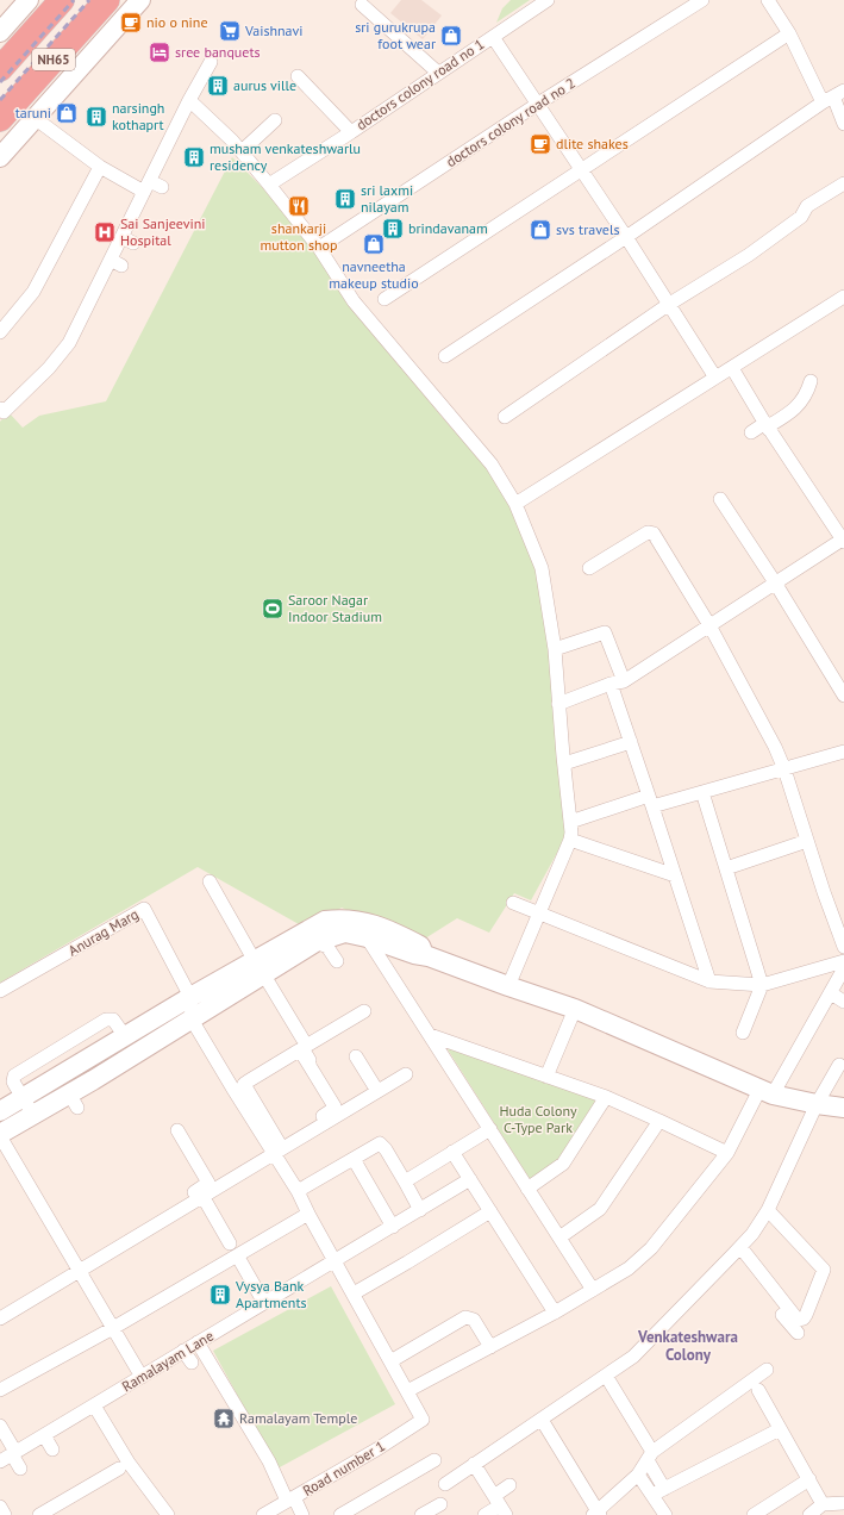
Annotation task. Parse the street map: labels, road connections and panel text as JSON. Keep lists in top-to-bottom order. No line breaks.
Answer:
{"streets":{"highway":["NH65"],"street":["doctors colony road no 1","doctors colony road no 2","Anurag Marg","Ramalayam Lane","Road number 1"]},"districts":["Venkateshwara Colony"],"parks":["Huda Colony C-Type Park"],"places":{"cafe":["nio o nine","dlite shakes"],"supermarket":["Vaishnavi"],"shop":["sri gurukrupa foot wear","taruni","svs travels","navneetha makeup studio"],"hotel":["sree banquets"],"building":["aurus ville","narsingh kothaprt","musham venkateshwarlu residency","sri laxmi nilayam","brindavanam","Vysya Bank Apartments"],"restaurant":["shankarji mutton shop"],"hospital":["Sai Sanjeevini Hospital"],"sports":["Saroor Nagar Indoor Stadium"],"temple":["Ramalayam Temple"]}}
